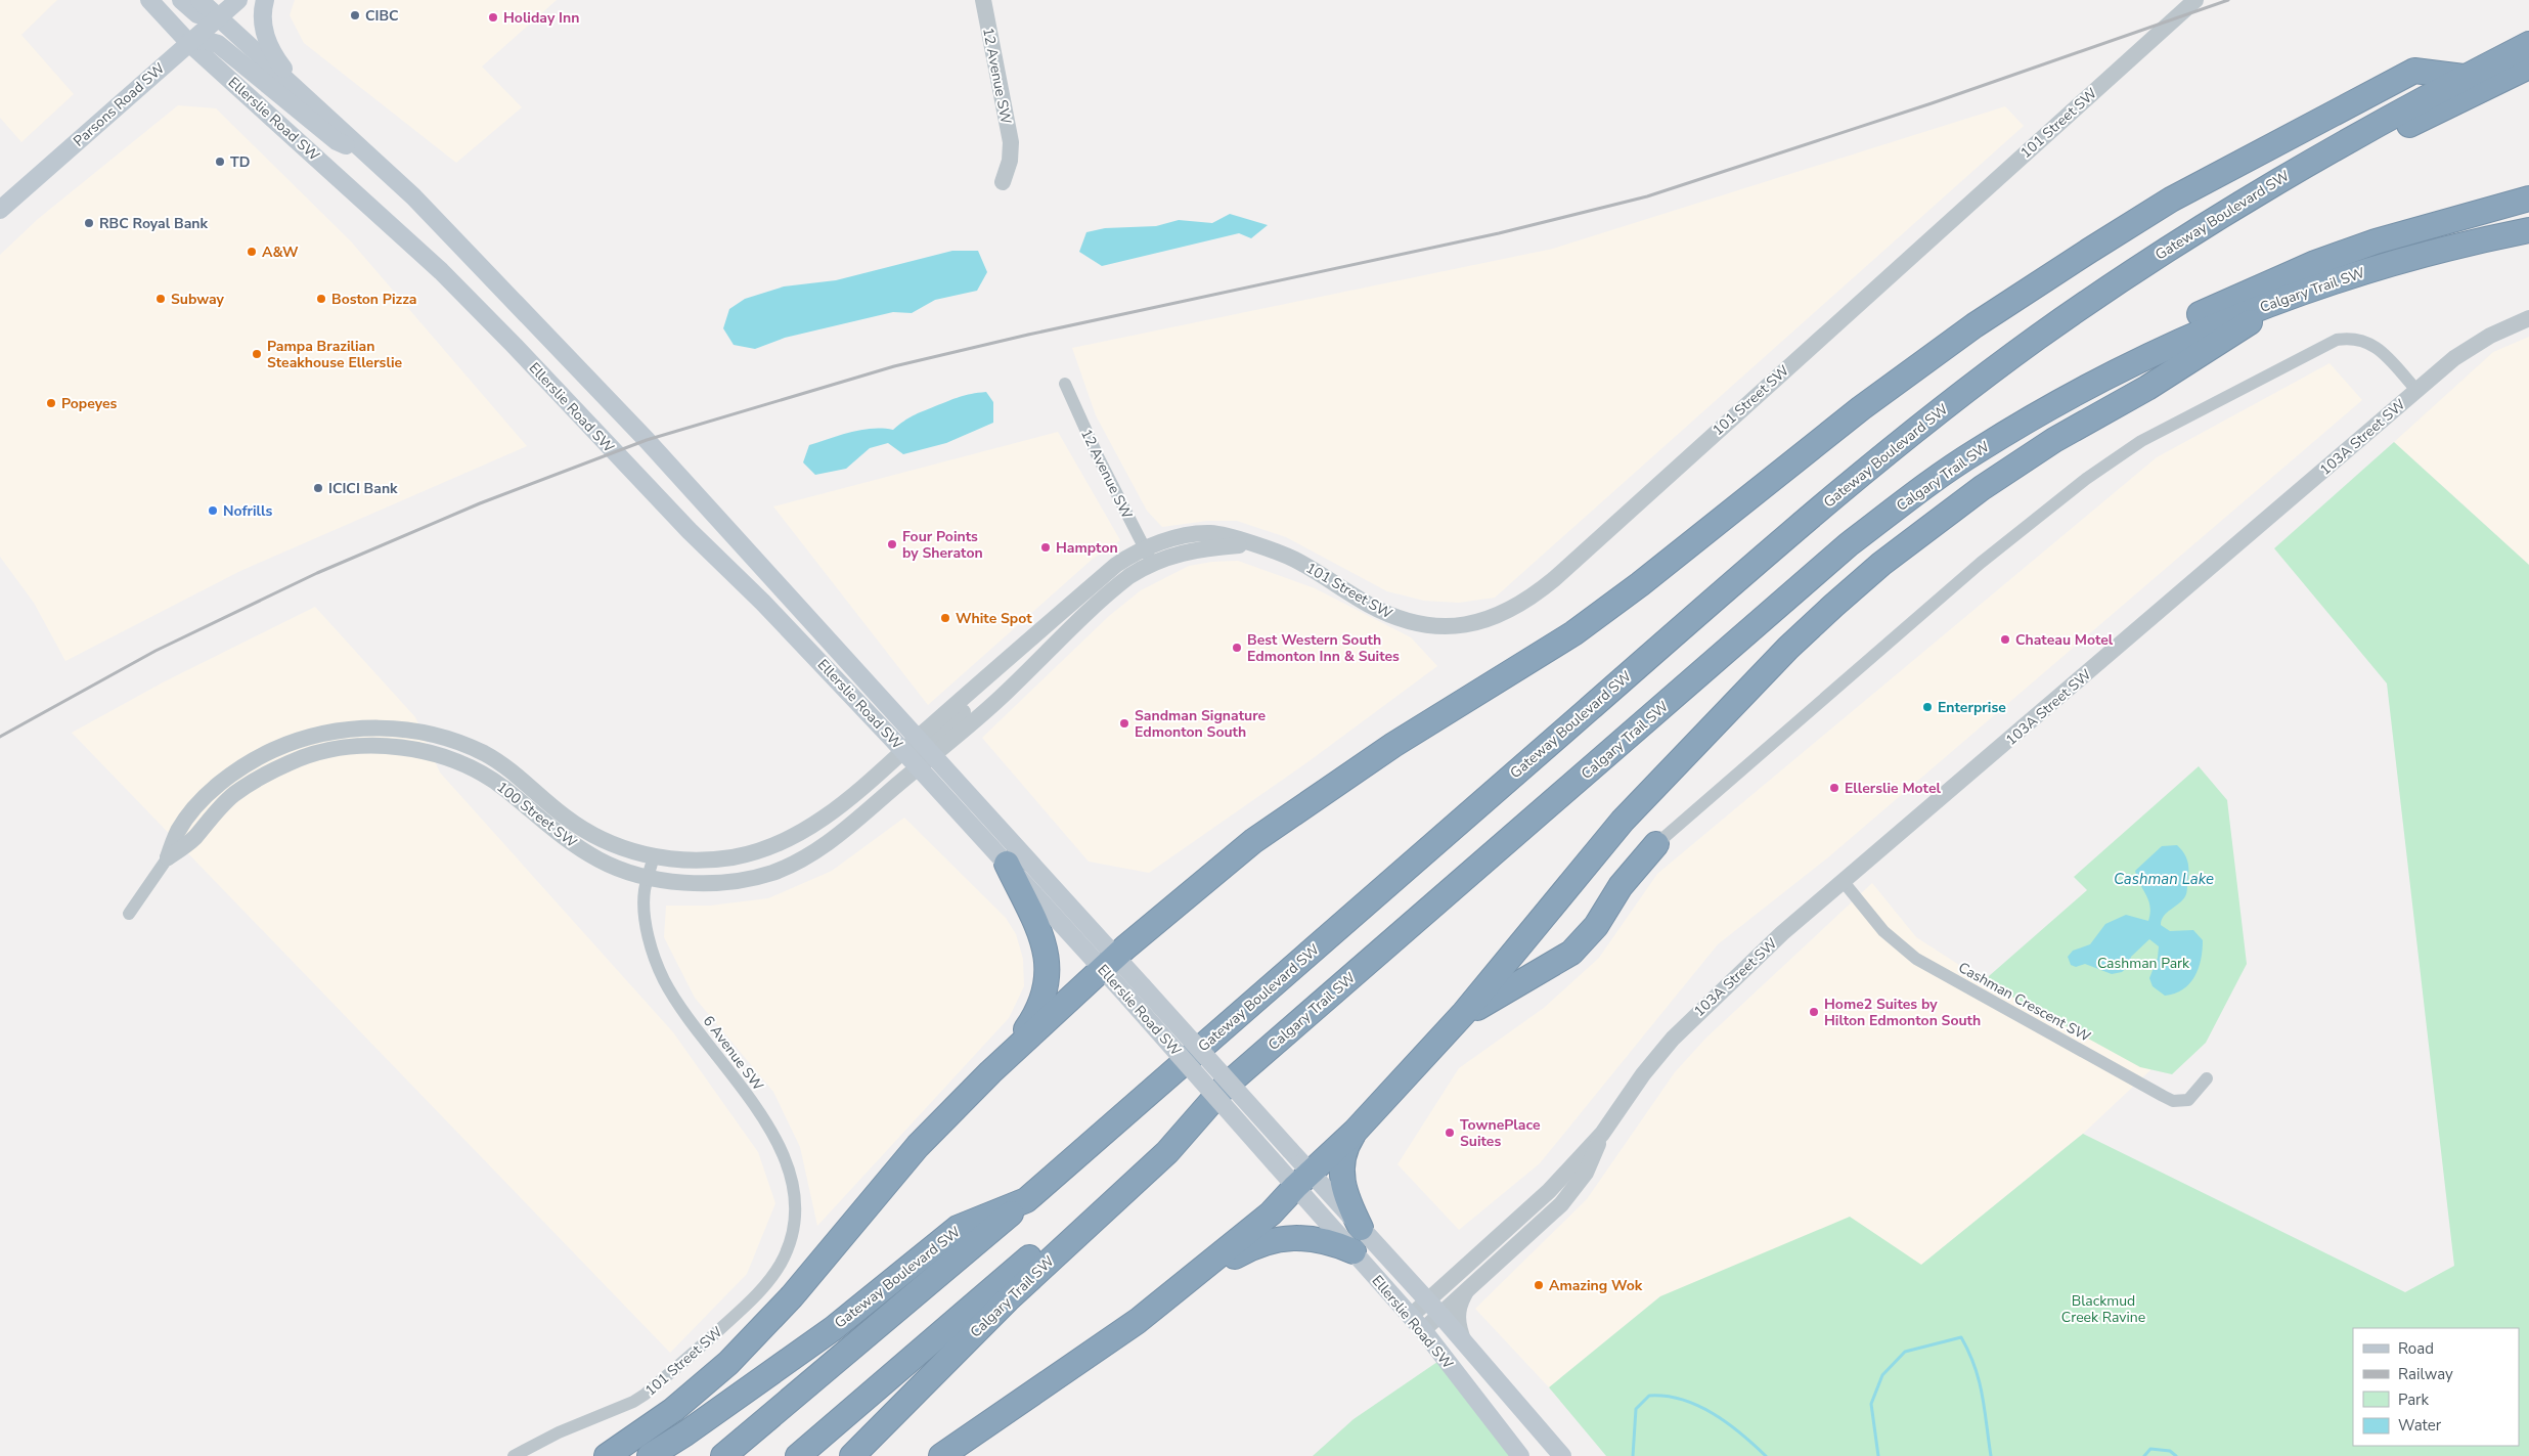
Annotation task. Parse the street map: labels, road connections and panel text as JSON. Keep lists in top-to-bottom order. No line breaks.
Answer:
{"streets":{"highway":["Gateway Boulevard SW","Calgary Trail SW"],"main road":["Parsons Road SW","Ellerslie Road SW"],"street":["12 Avenue SW","101 Street SW","103A Street SW","100 Street SW","Cashman Crescent SW","6 Avenue SW"]},"crossings":[["12 Avenue SW","101 Street SW"],["Parsons Road SW","Ellerslie Road SW"],["Ellerslie Road SW","101 Street SW"],["Ellerslie Road SW","103A Street SW"],["Ellerslie Road SW","100 Street SW"],["101 Street SW","100 Street SW"],["101 Street SW","6 Avenue SW"],["103A Street SW","Cashman Crescent SW"],["100 Street SW","6 Avenue SW"]],"water":["Cashman Lake"],"parks":["Cashman Park","Blackmud Creek Ravine"],"places":["CIBC","Holiday Inn","TD","RBC Royal Bank","A&W","Subway","Boston Pizza","Pampa Brazilian Steakhouse Ellerslie","Popeyes","ICICI Bank","Nofrills","Four Points by Sheraton","Hampton","White Spot","Chateau Motel","Best Western South Edmonton Inn & Suites","Enterprise","Sandman Signature Edmonton South","Ellerslie Motel","Home2 Suites by Hilton Edmonton South","TownePlace Suites","Amazing Wok"],"legend":["Road","Railway","Park","Water"]}
